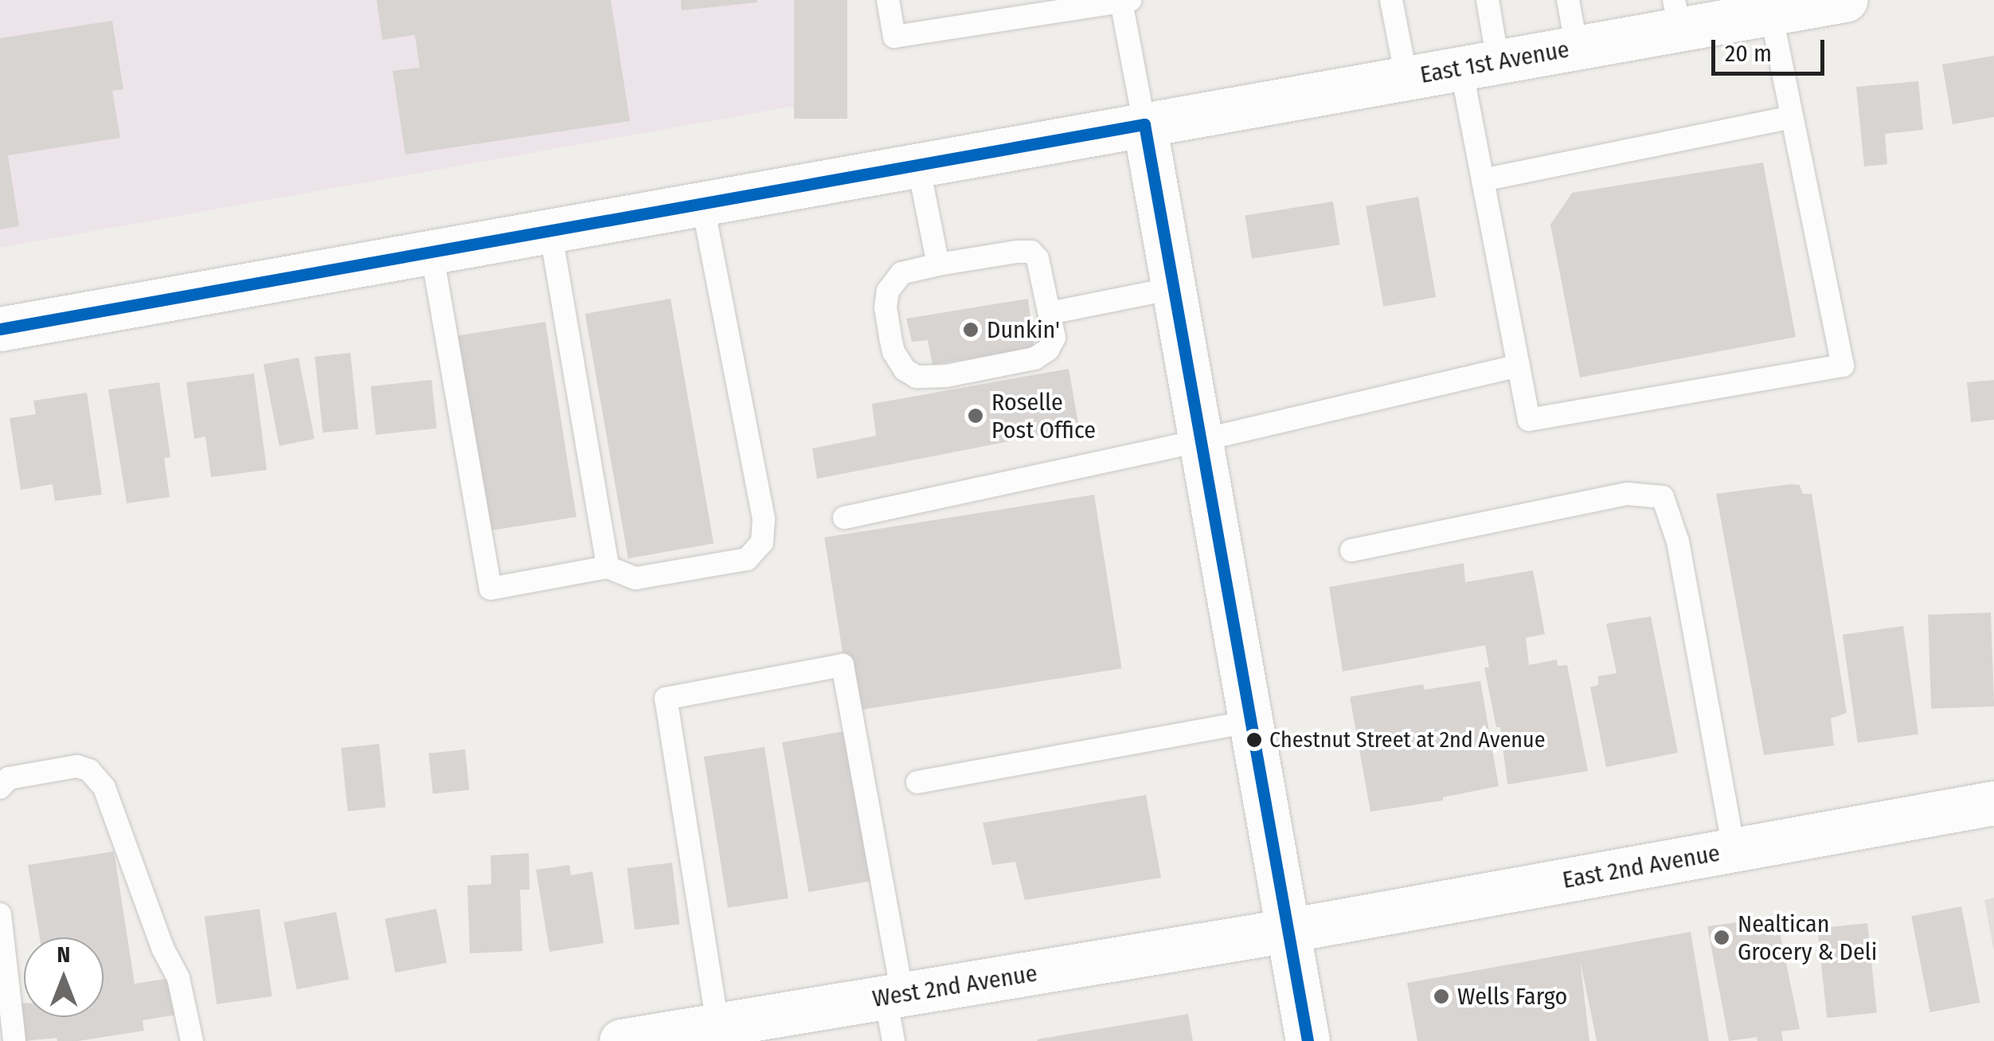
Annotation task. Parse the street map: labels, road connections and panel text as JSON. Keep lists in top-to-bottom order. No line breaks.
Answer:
{"streets":{"street":["East 1st Avenue","East 2nd Avenue","West 2nd Avenue"]},"crossings":[["East 2nd Avenue","West 2nd Avenue"]],"places":["Dunkin'","Roselle Post Office","Chestnut Street at 2nd Avenue","Nealtican Grocery & Deli","Wells Fargo"],"scale_bar":"20 m","north":"top"}
